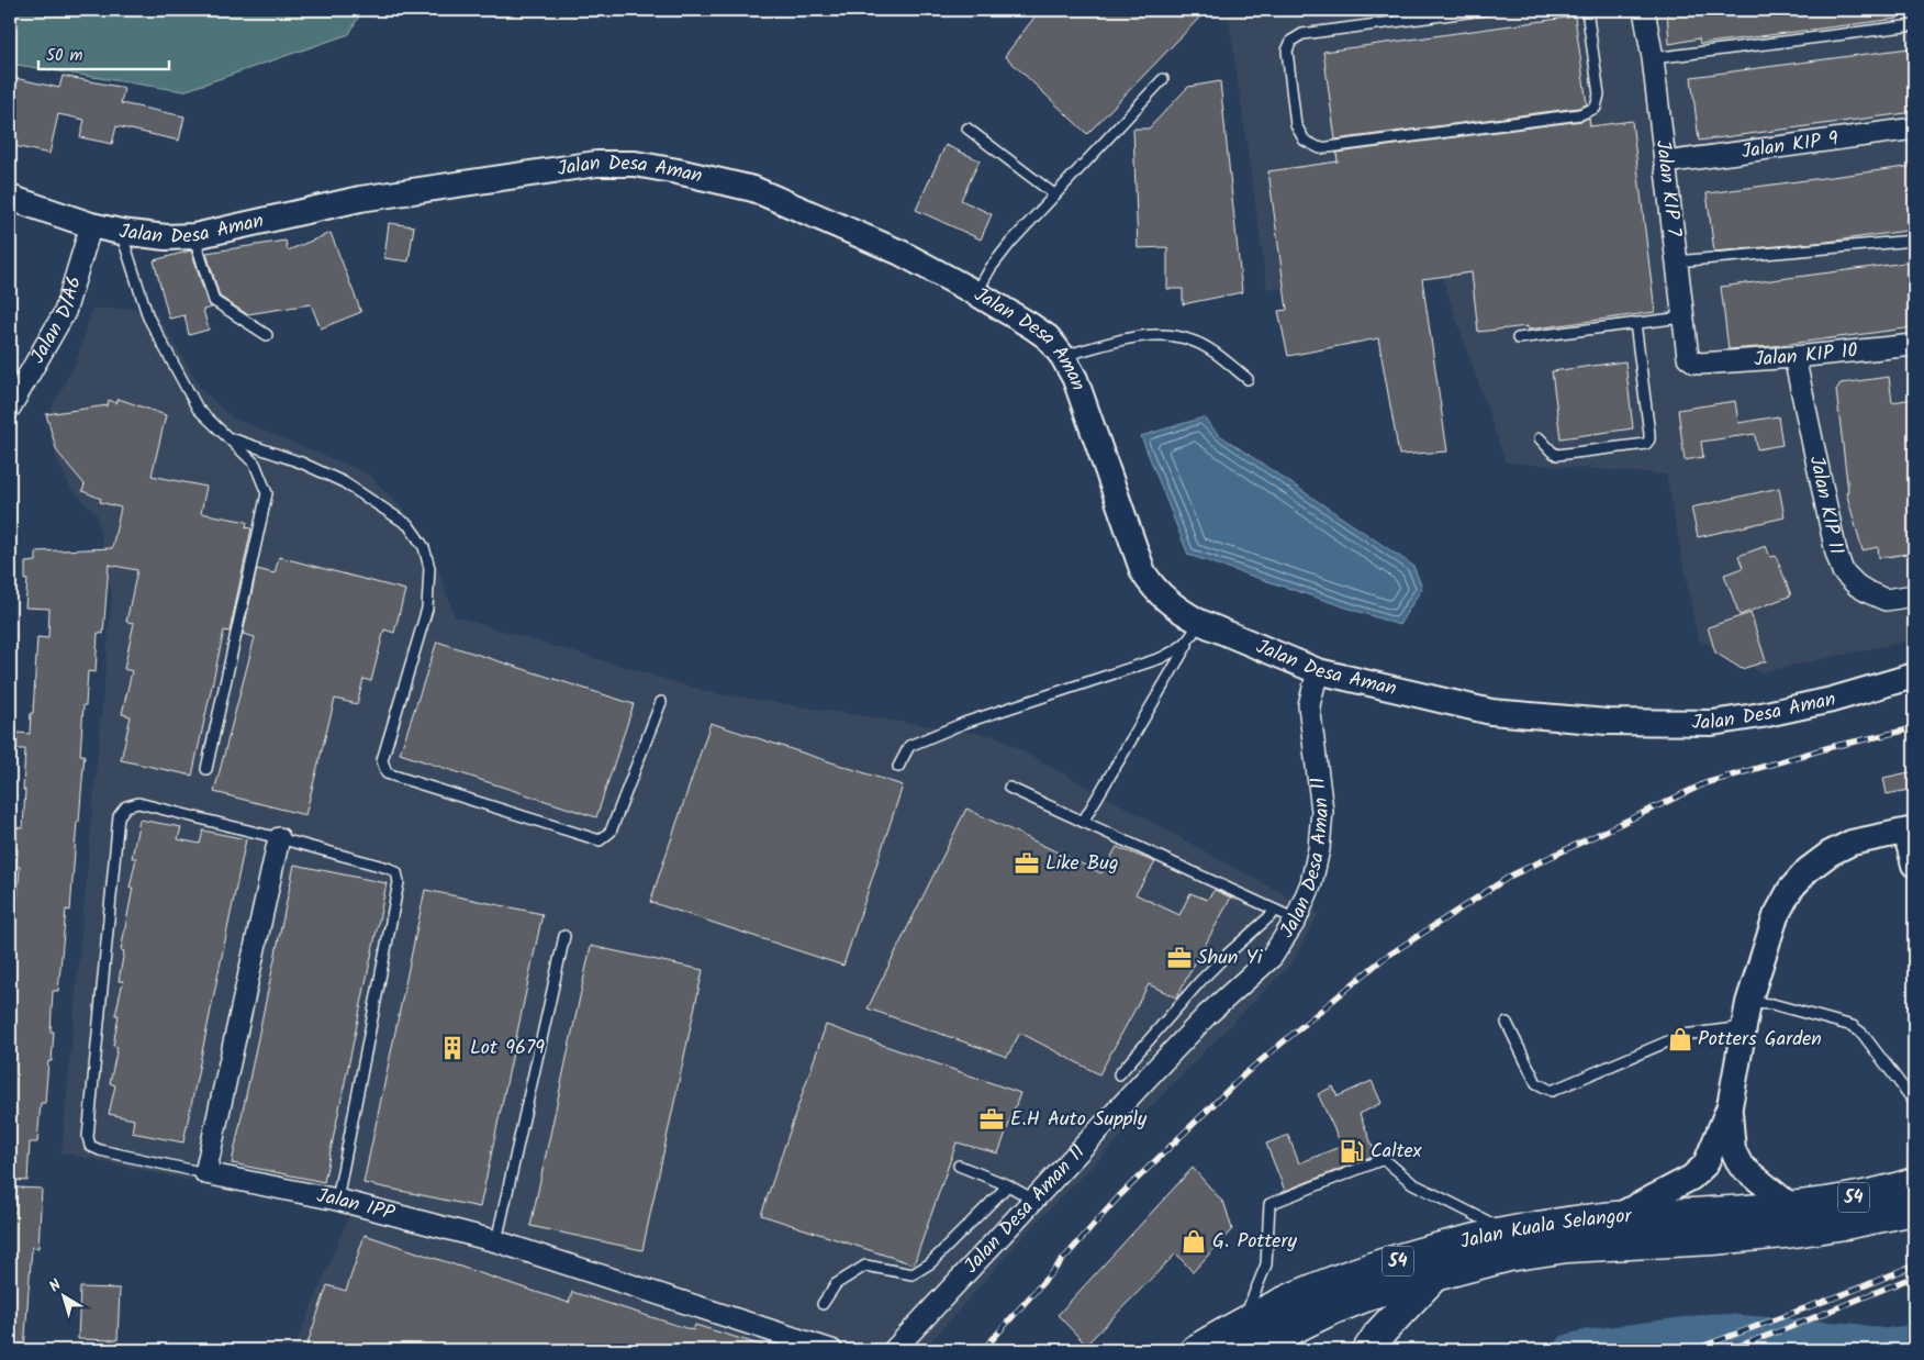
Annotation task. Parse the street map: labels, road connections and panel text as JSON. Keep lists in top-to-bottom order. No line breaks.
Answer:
{"streets":{"highway":["54","Jalan Kuala Selangor"],"street":["Jalan KIP 9","Jalan Desa Aman","Jalan KIP 7","Jalan D/A6","Jalan KIP 10","Jalan KIP 11","Jalan Desa Aman 11","Jalan IPP"]},"crossings":[["Jalan KIP 9","Jalan KIP 7"],["Jalan Desa Aman","Jalan D/A6"],["Jalan Desa Aman","Jalan Desa Aman 11"],["Jalan KIP 7","Jalan KIP 10"],["Jalan KIP 10","Jalan KIP 11"]],"places":{"office":["Like Bug","Shun Yi","E.H Auto Supply"],"shop":["Potters Garden","G. Pottery"],"building":["Lot 9679"],"fuel station":["Caltex"]},"scale_bar":"50 m","north":"top left"}
